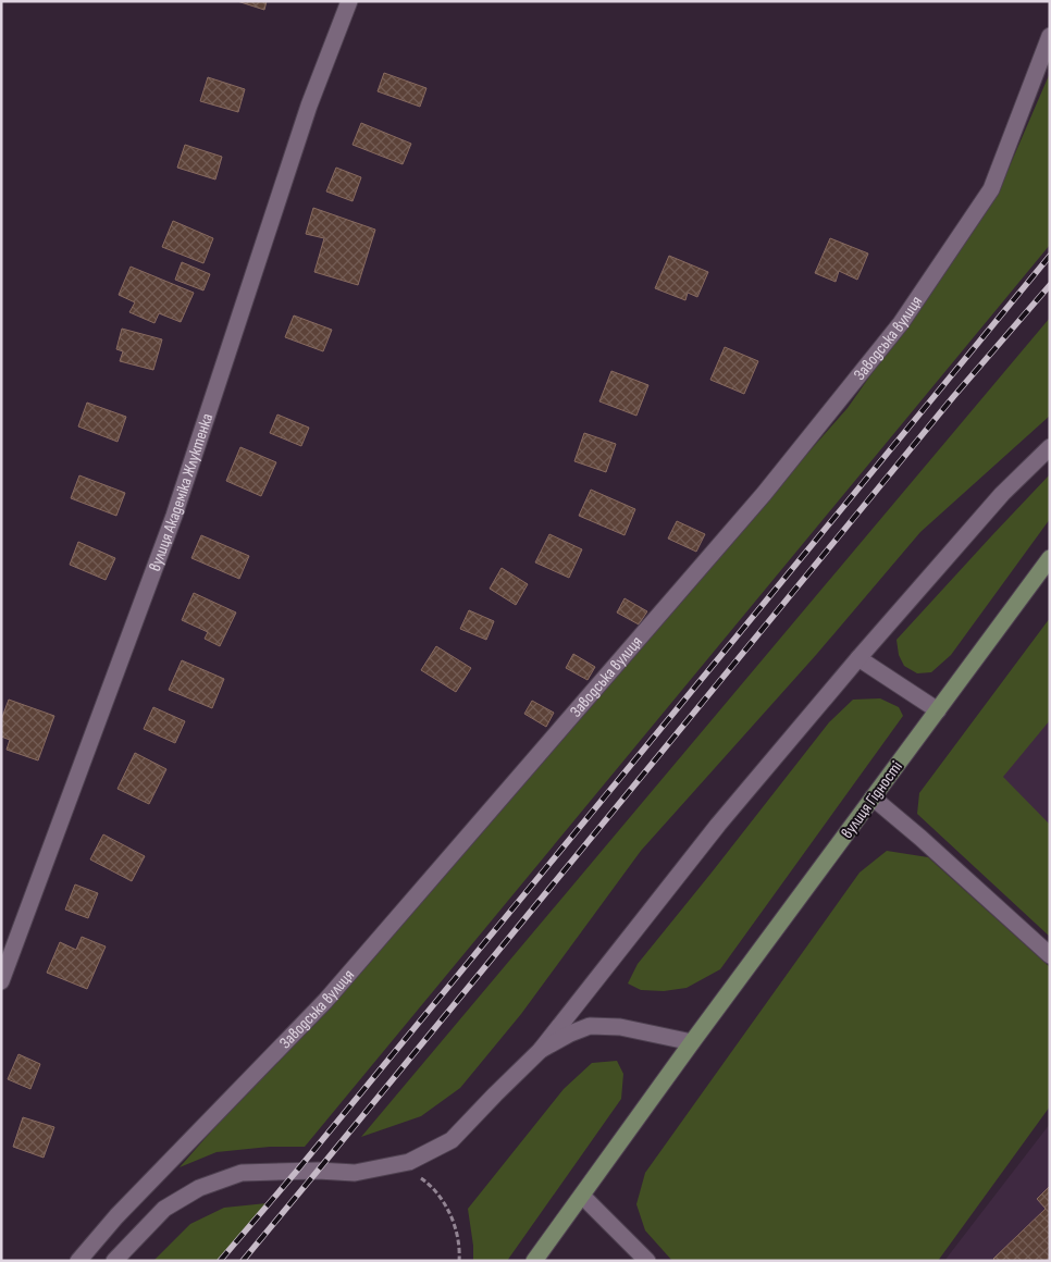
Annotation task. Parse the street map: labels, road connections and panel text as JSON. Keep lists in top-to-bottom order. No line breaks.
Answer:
{"streets":{"main road":["вулиця Гідності"],"street":["Заводська вулиця","вулиця Академіка Жлуктенка"]}}
